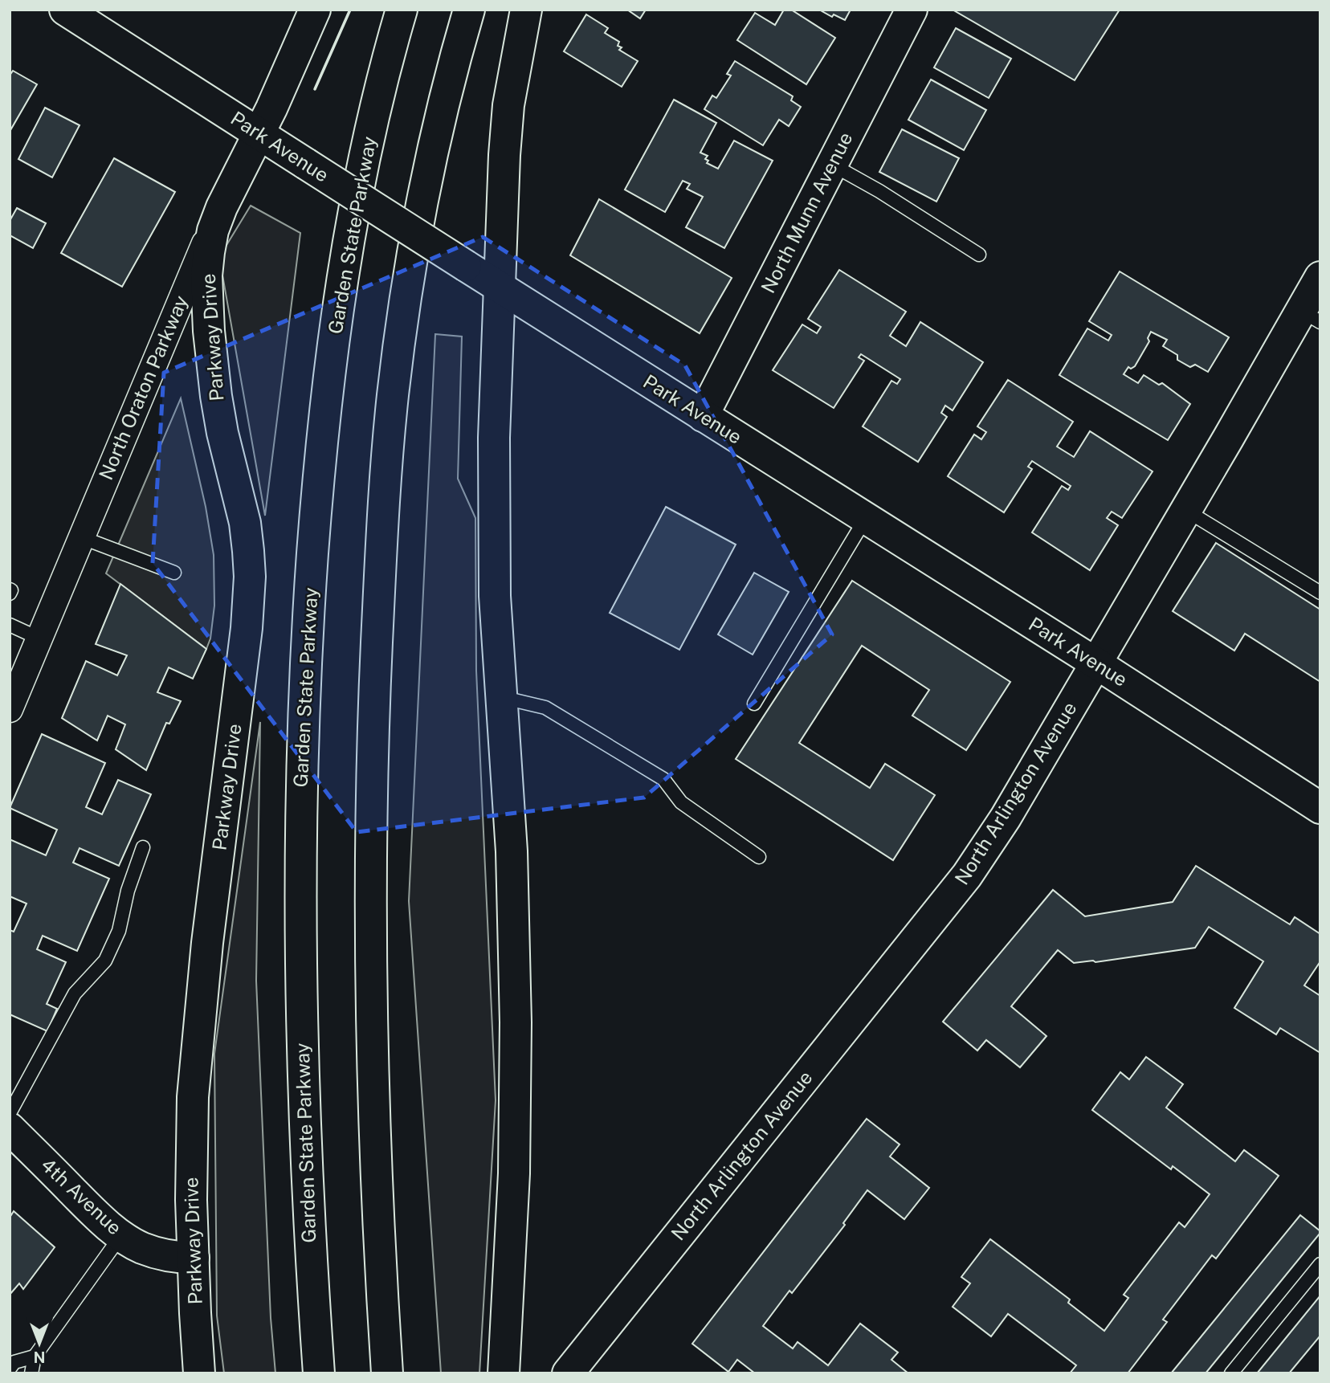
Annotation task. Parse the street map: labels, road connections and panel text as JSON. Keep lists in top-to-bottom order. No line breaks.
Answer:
{"streets":{"main road":["Park Avenue","North Munn Avenue","Garden State Parkway","Parkway Drive","North Oraton Parkway","North Arlington Avenue","4th Avenue"]},"crossings":[["Park Avenue","North Munn Avenue"],["Park Avenue","North Oraton Parkway"],["Park Avenue","North Arlington Avenue"],["Parkway Drive","North Oraton Parkway"],["Parkway Drive","4th Avenue"]],"north":"bottom"}
